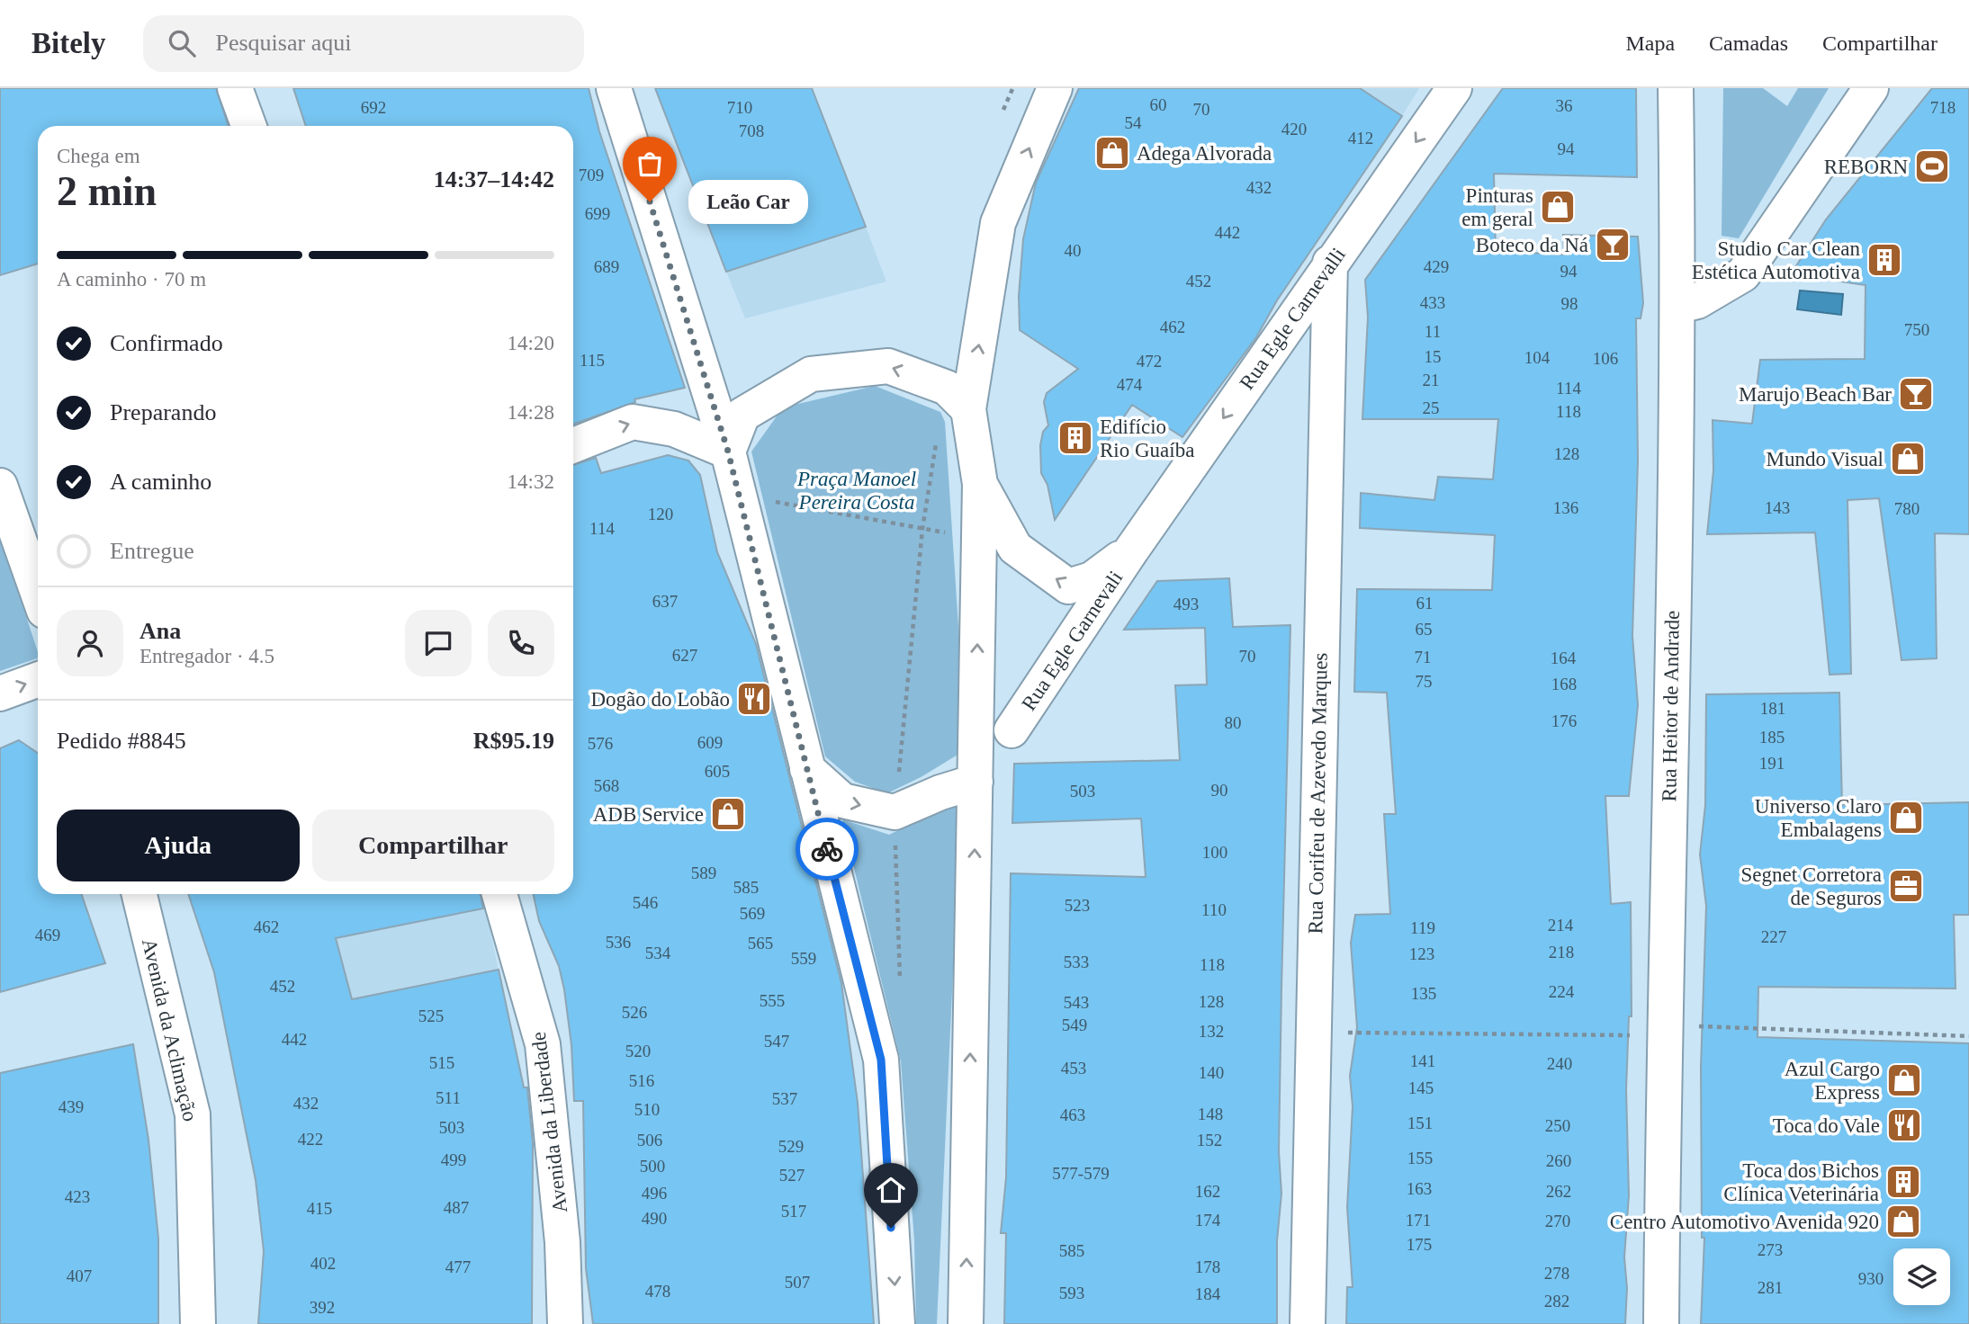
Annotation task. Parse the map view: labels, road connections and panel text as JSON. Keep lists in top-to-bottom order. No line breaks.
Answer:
{"streets":{"street":["Rua Egle Carnevalli","Rua Egle Garnevali","Rua Heitor de Andrade","Rua Corifeu de Azevedo Marques","Avenida da Aclimação","Avenida da Liberdade"]},"crossings":[["Rua Egle Carnevalli","Rua Egle Garnevali"],["Rua Egle Carnevalli","Rua Corifeu de Azevedo Marques"]],"parks":["Praça Manoel Pereira Costa"],"places":{"shop":["Adega Alvorada","Pinturas em geral","Mundo Visual","ADB Service","Universo Claro Embalagens","Azul Cargo Express","Centro Automotivo Avenida 920"],"sports":["REBORN"],"other":["Leão Car"],"bar":["Boteco da Ná","Marujo Beach Bar"],"building":["Studio Car Clean Estética Automotiva","Edifício Rio Guaíba","Toca dos Bichos Clínica Veterinária"],"restaurant":["Dogão do Lobão","Toca do Vale"],"office":["Segnet Corretora de Seguros"]},"house_numbers":["60","36","692","710","718","70","54","420","708","412","94","709","432","699","442","40","689","429","94","452","433","98","462","750","11","15","104","106","115","472","21","474","114","25","118","128","136","143","780","120","114","637","61","493","65","627","70","71","164","75","168","181","176","80","185","609","576","191","605","568","90","503","100","589","585","546","523","110","569","214","462","119","469","227","536","565","218","534","123","559","533","118","452","224","135","555","128","543","526","525","549","132","442","547","520","141","515","240","453","140","516","145","511","537","432","439","510","148","463","151","250","503","422","506","152","529","155","499","260","500","577-579","527","163","162","262","496","423","487","415","517","490","174","171","270","175","273","585","402","477","178","278","407","930","507","281","478","593","184","282","392"],"page":{"header":"Bitely","search":"Pesquisar aqui","nav":["Mapa","Camadas","Compartilhar"],"heading":["2 min","Chega em","14:37–14:42"],"panel":["Ana","Entregador · 4.5","Pedido #8845","R$95.19"],"bubble":"Leão Car","bar":"A caminho · 70 m","list":[["Confirmado","14:20"],["Preparando","14:28"],["A caminho","14:32"],"Entregue"],"buttons":["Ajuda","Compartilhar"]}}
